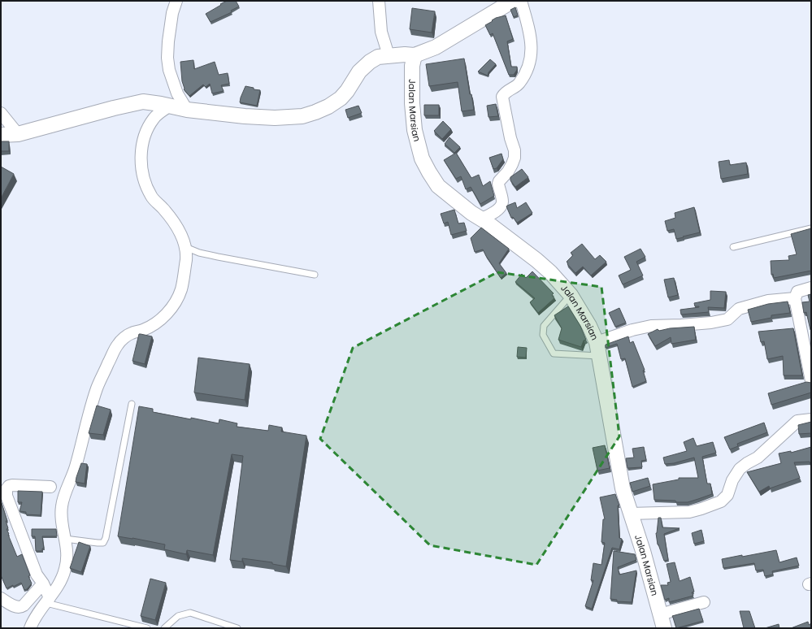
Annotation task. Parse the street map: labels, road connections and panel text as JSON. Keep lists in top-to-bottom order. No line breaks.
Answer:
{"streets":{"street":["Jalan Marsian"]}}
